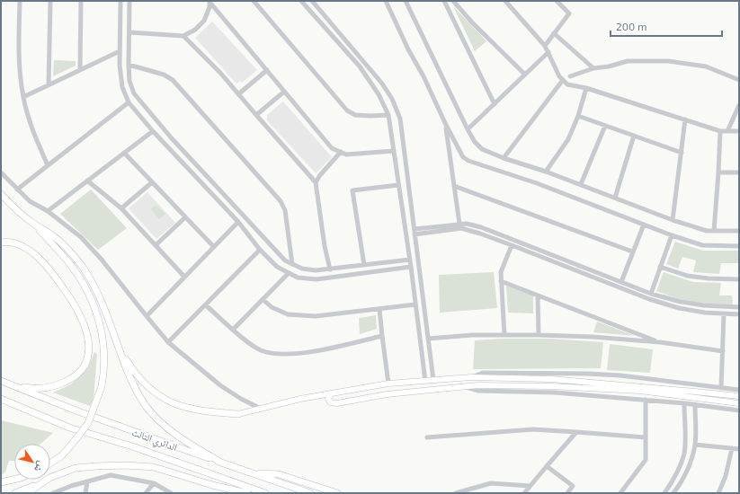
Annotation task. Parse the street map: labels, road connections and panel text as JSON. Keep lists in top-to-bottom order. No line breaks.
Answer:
{"streets":{"highway":["الدائري الثالث"]},"scale_bar":"200 m","north":"bottom right"}
